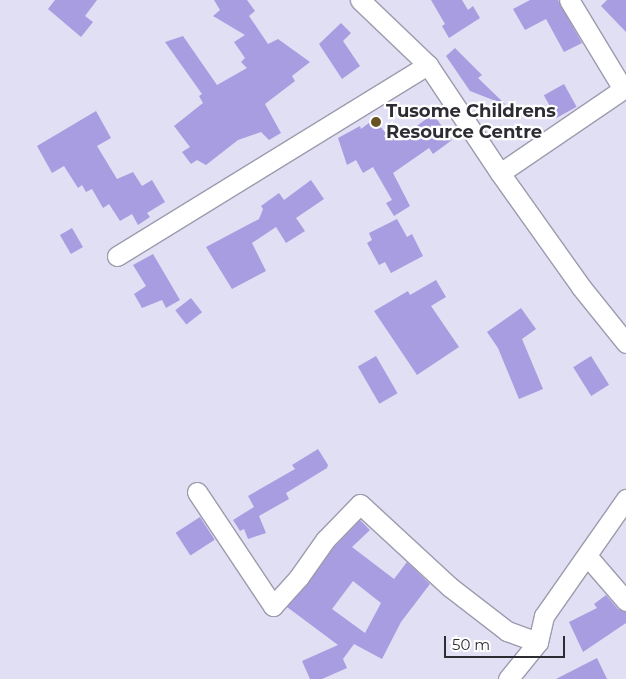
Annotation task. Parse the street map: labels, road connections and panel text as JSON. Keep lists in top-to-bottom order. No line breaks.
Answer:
{"places":["Tusome Childrens Resource Centre"],"scale_bar":"50 m"}
